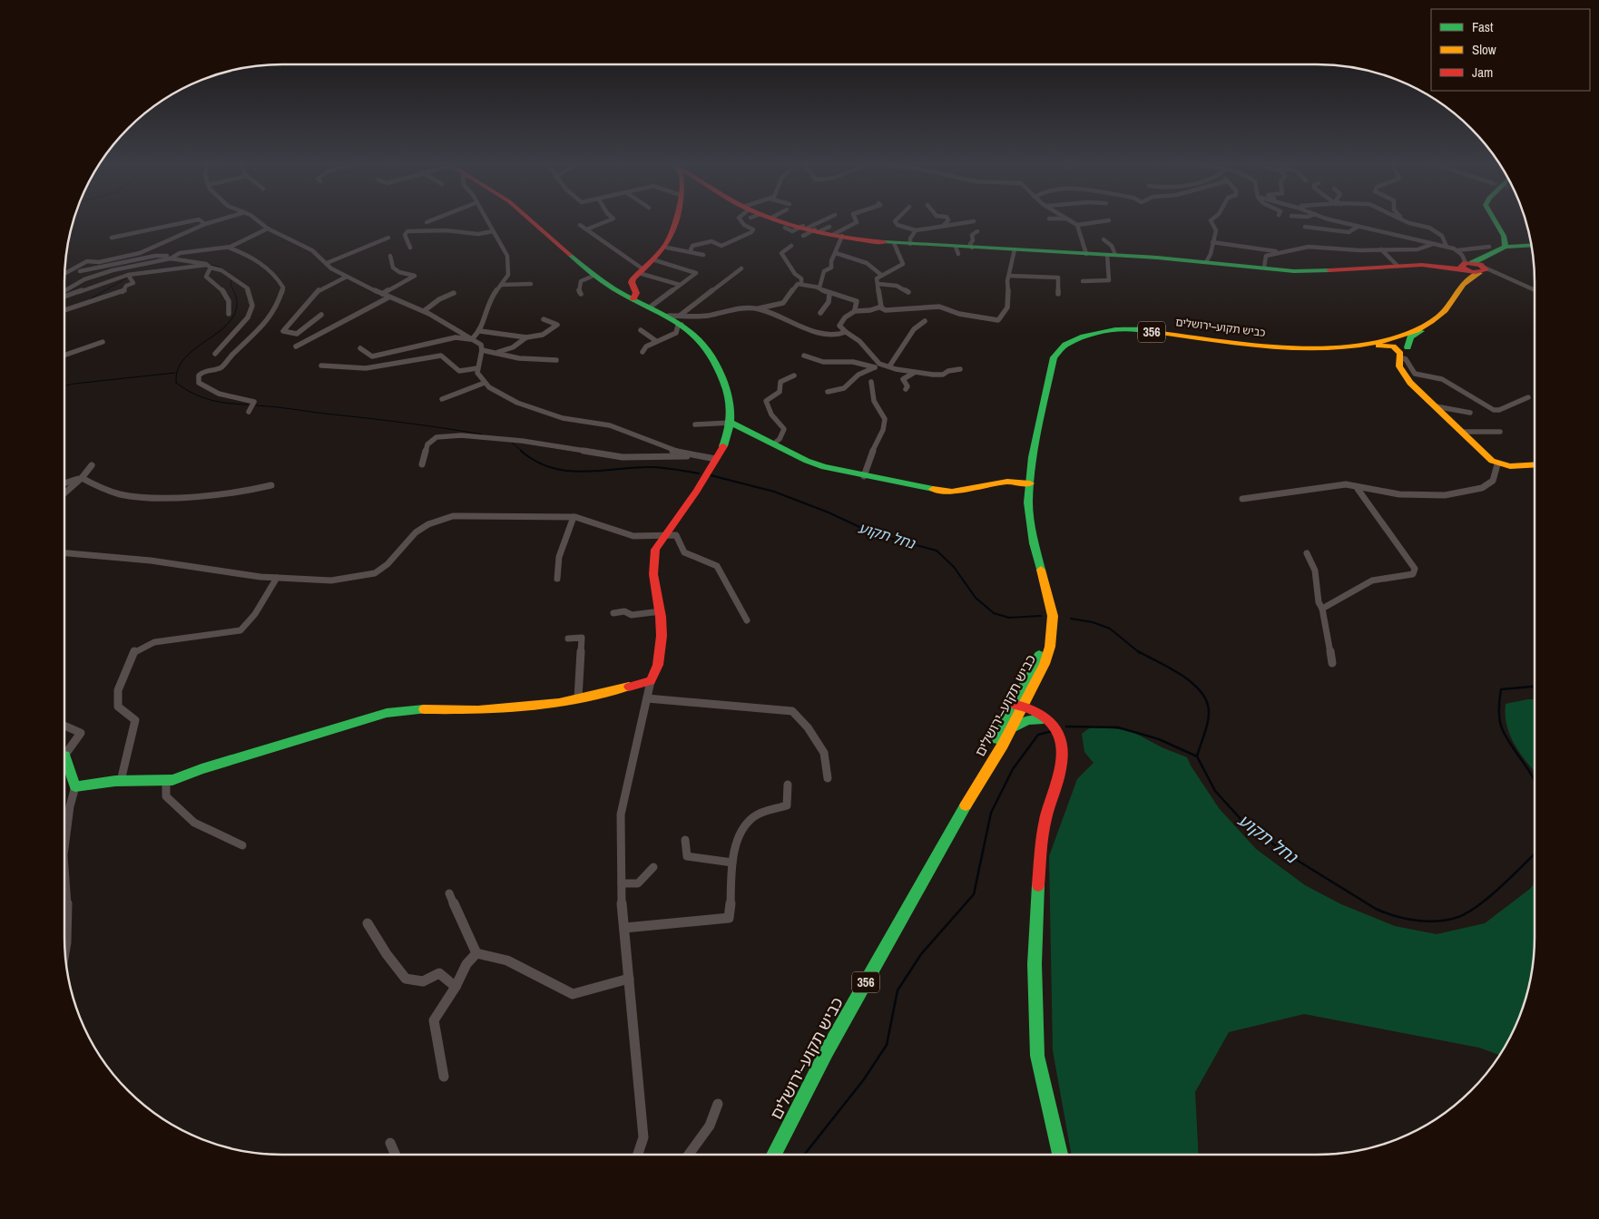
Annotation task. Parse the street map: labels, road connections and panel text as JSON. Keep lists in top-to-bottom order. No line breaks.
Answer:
{"streets":{"main road":["כביש תקוע–ירושלים","356"]},"water":["נחל תקוע"],"legend":["Fast","Slow","Jam"]}
